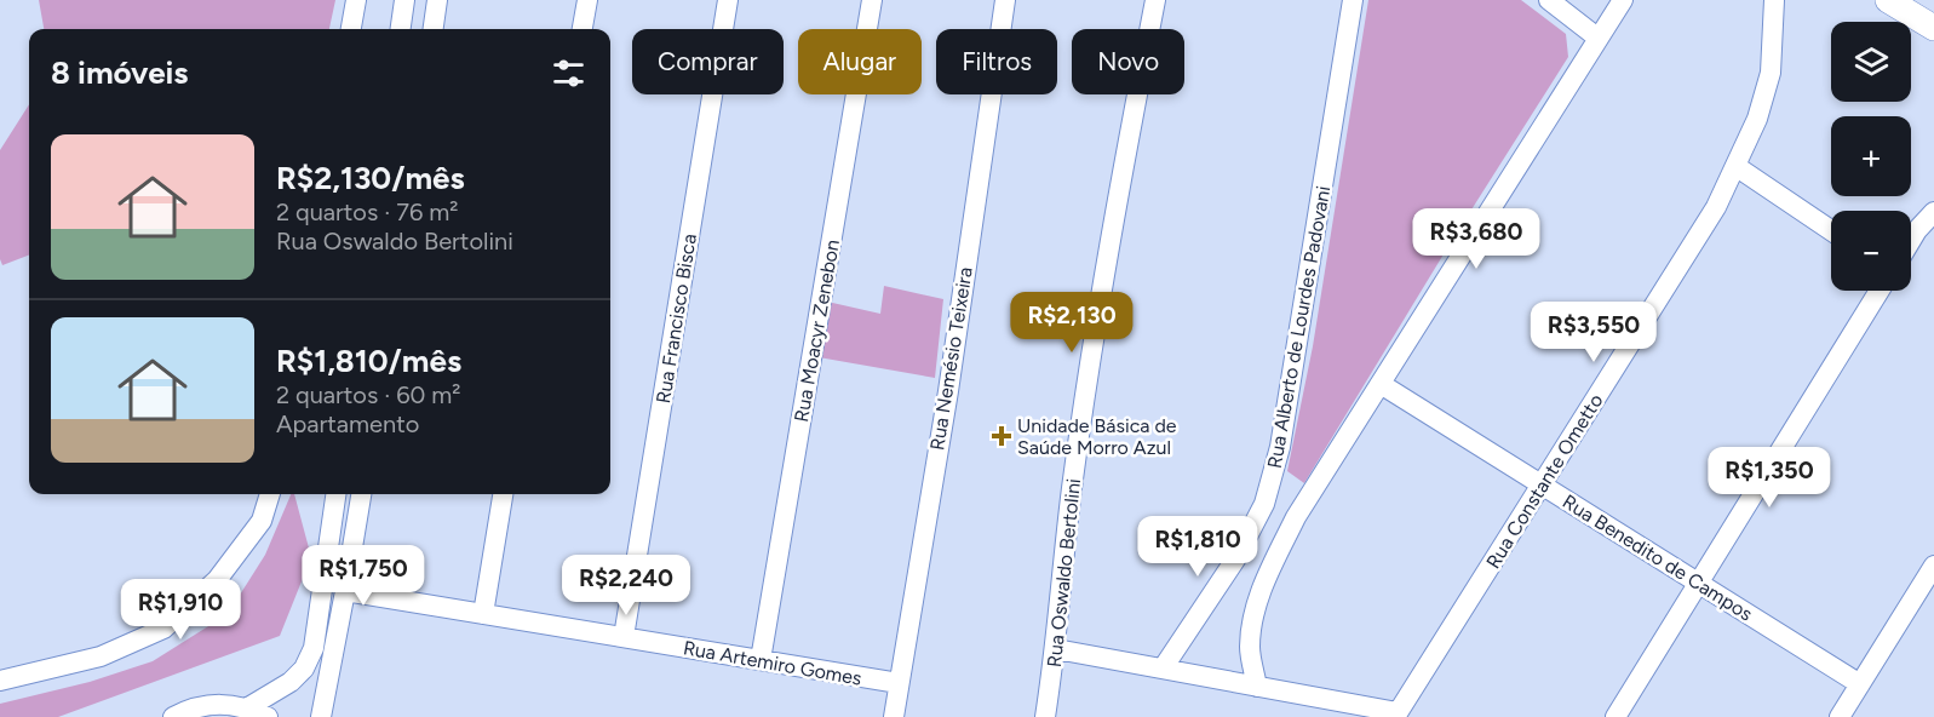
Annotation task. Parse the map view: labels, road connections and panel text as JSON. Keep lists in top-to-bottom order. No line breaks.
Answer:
{"streets":{"street":["Rua Francisco Bisca","Rua Alberto de Lourdes Padovani","Rua Moacyr Zenebon","Rua Nemésio Teixeira","Rua Constante Ometto","Rua Benedito de Campos","Rua Oswaldo Bertolini","Rua Artemiro Gomes"]},"crossings":[["Rua Francisco Bisca","Rua Artemiro Gomes"],["Rua Moacyr Zenebon","Rua Artemiro Gomes"],["Rua Nemésio Teixeira","Rua Artemiro Gomes"],["Rua Constante Ometto","Rua Benedito de Campos"]],"places":{"health":["Unidade Básica de Saúde Morro Azul"]},"page":{"map_buttons":["+","−"],"chip":["Comprar","Alugar","Filtros","Novo"],"heading":"8 imóveis","list":[{"name":"R$2,130/mês","note":"2 quartos · 76 m² · Rua Oswaldo Bertolini"},{"name":"R$1,810/mês","note":"2 quartos · 60 m² · Apartamento"}],"price":["R$3,680","R$2,130","R$3,550","R$1,350","R$1,810","R$1,750","R$2,240","R$1,910"]}}
